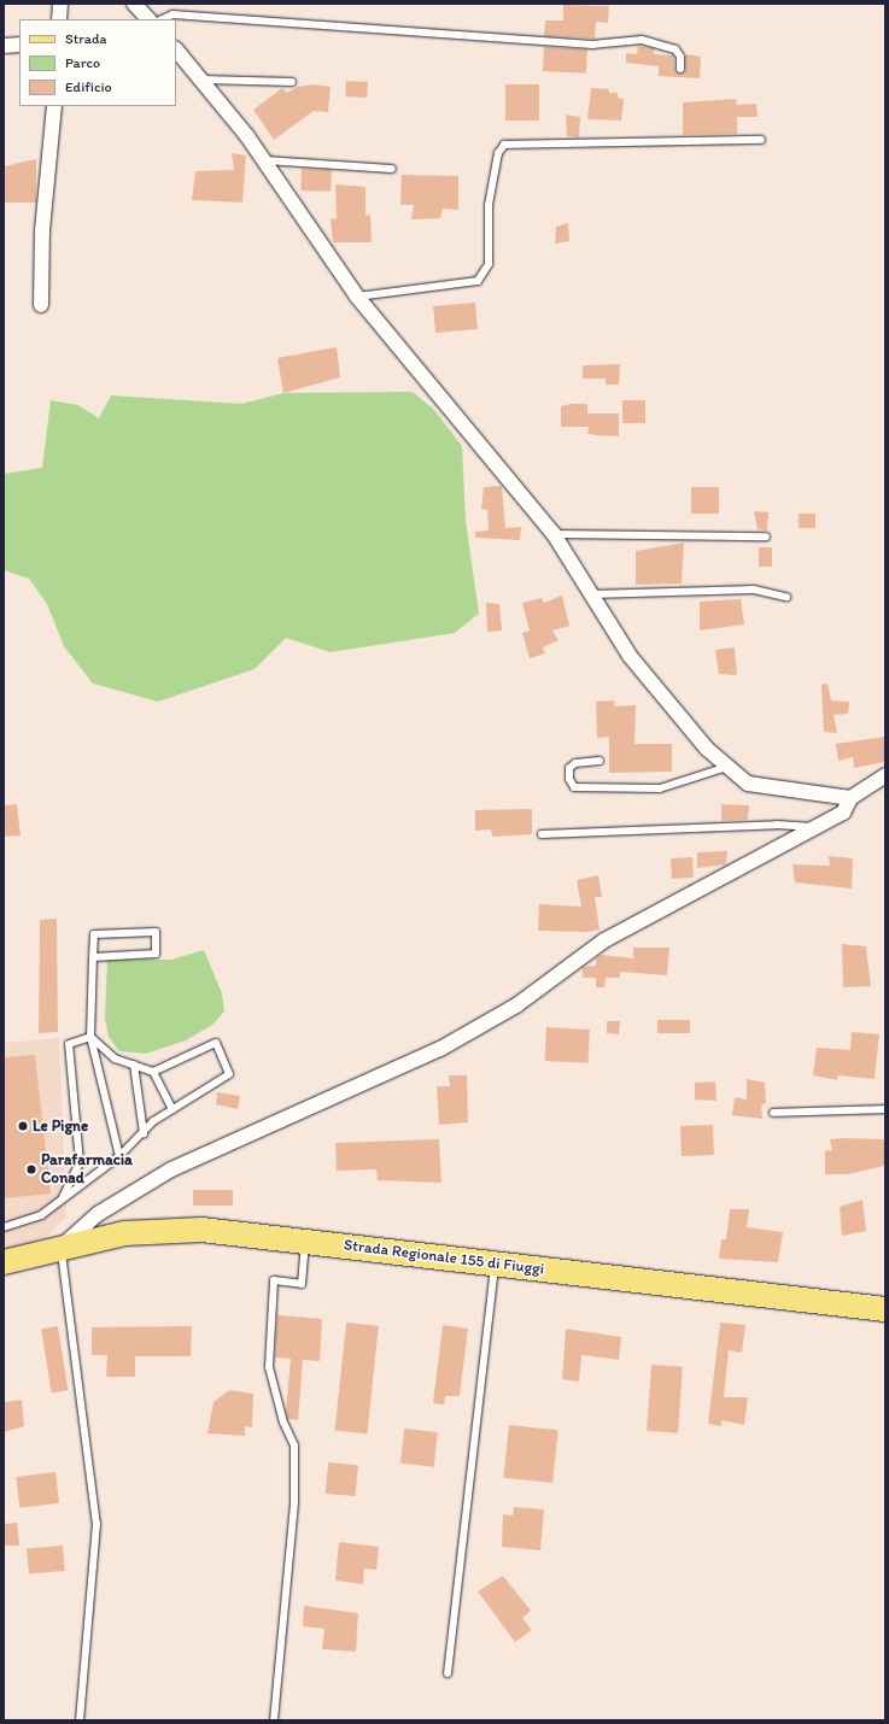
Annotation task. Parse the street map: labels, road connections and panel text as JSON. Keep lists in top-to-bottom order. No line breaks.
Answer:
{"streets":{"main road":["Strada Regionale 155 di Fiuggi"]},"places":["Le Pigne","Parafarmacia Conad"],"legend":["Strada","Parco","Edificio"]}
